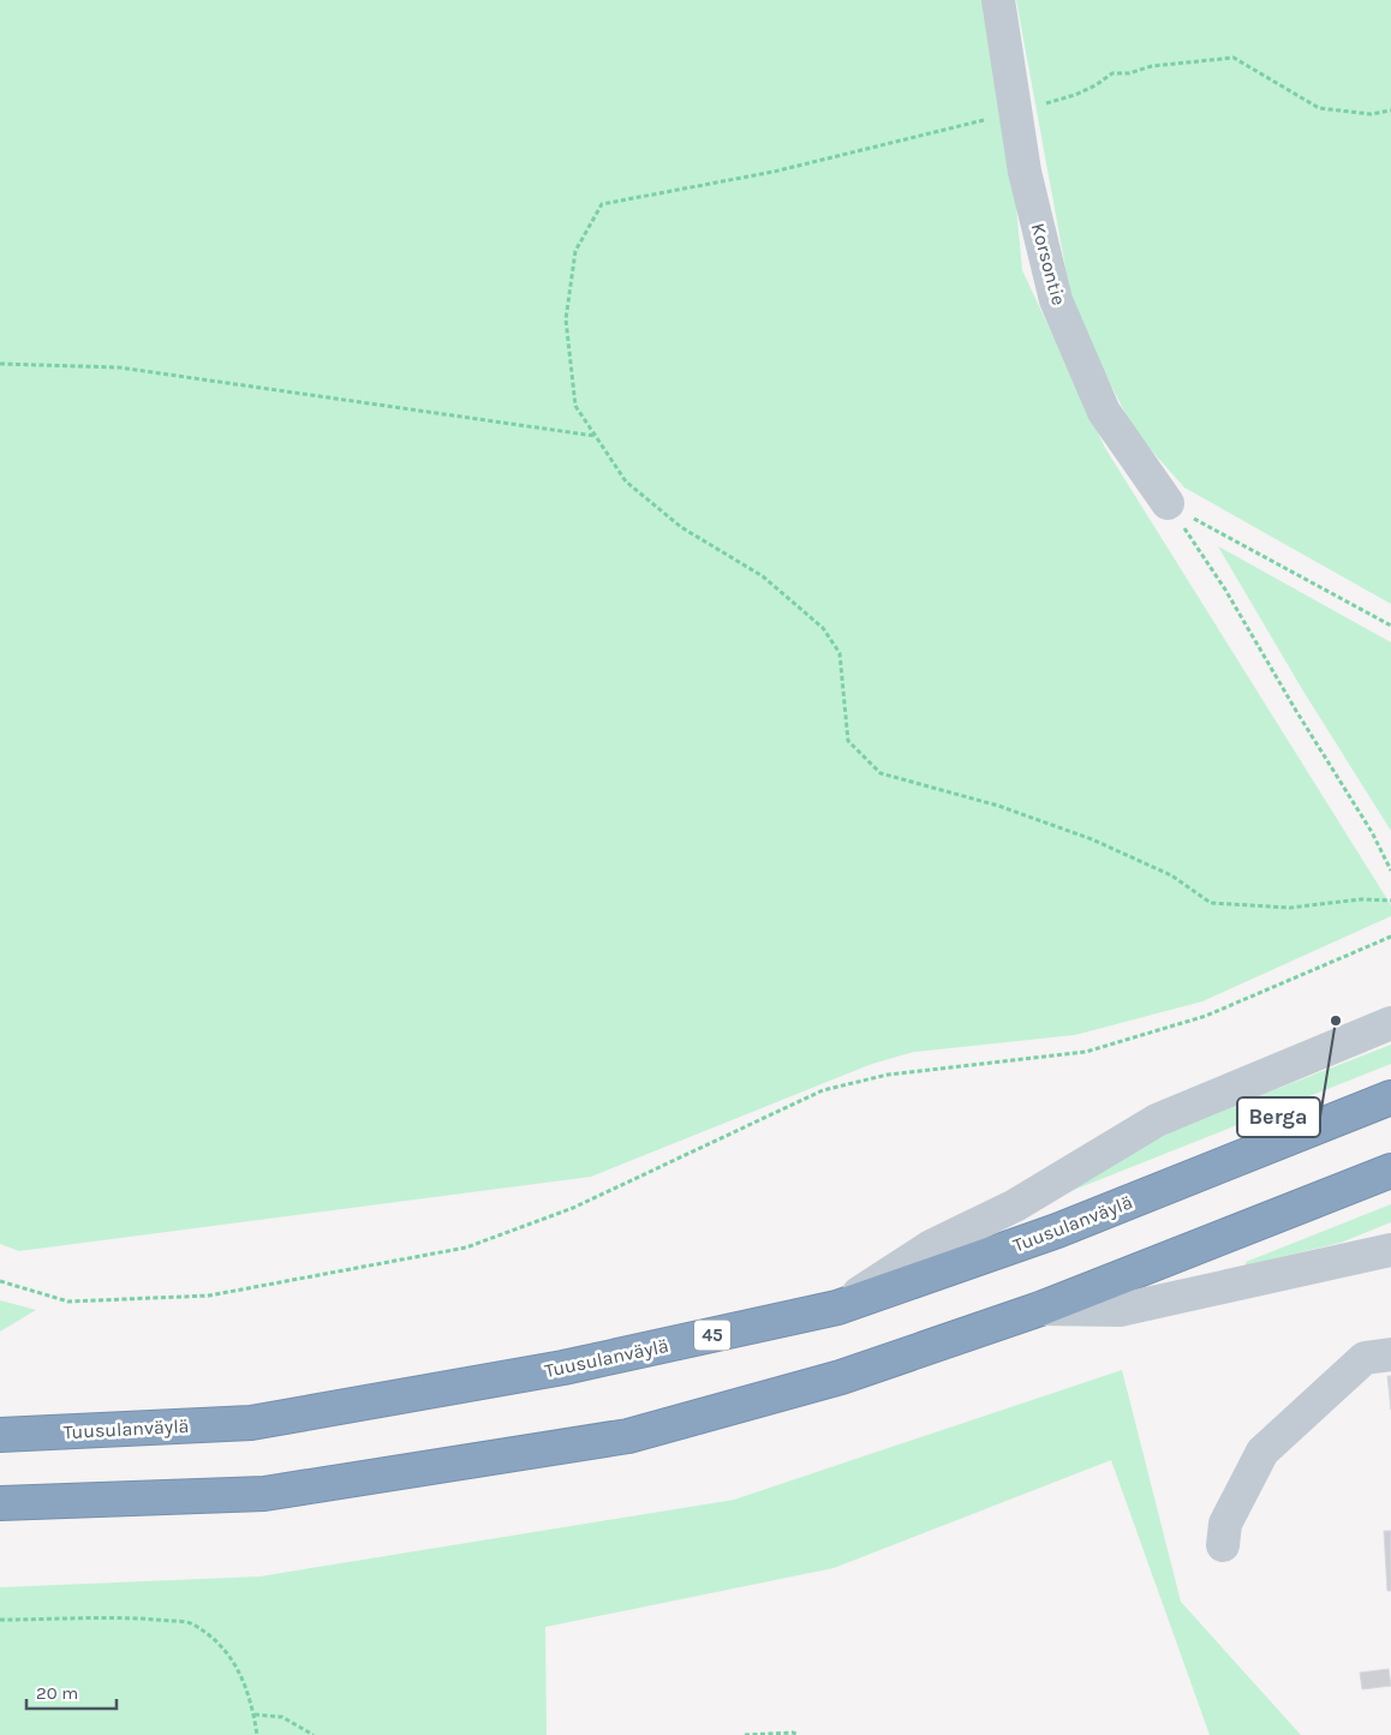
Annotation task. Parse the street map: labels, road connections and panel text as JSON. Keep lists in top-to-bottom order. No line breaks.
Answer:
{"streets":{"highway":["Tuusulanväylä","45"],"street":["Korsontie"]},"places":["Berga"],"scale_bar":"20 m"}
